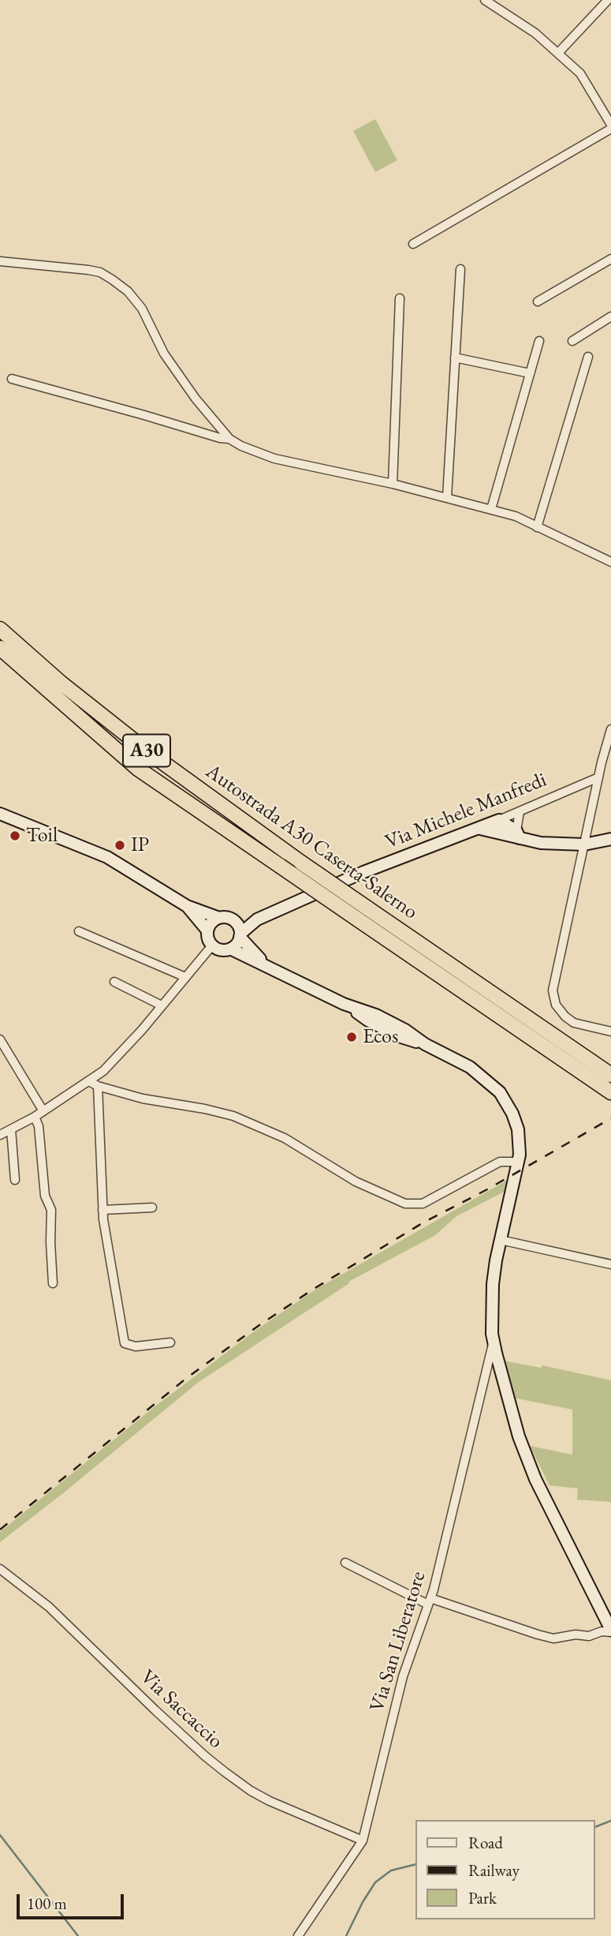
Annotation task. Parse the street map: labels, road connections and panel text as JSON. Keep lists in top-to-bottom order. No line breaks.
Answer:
{"streets":{"highway":["A30","Autostrada A30 Caserta-Salerno"],"main road":["Via Michele Manfredi"],"street":["Via San Liberatore","Via Saccaccio"]},"crossings":[["Via San Liberatore","Via Saccaccio"]],"places":["Toil","IP","Ecos"],"legend":["Road","Railway","Park"],"scale_bar":"100 m"}
